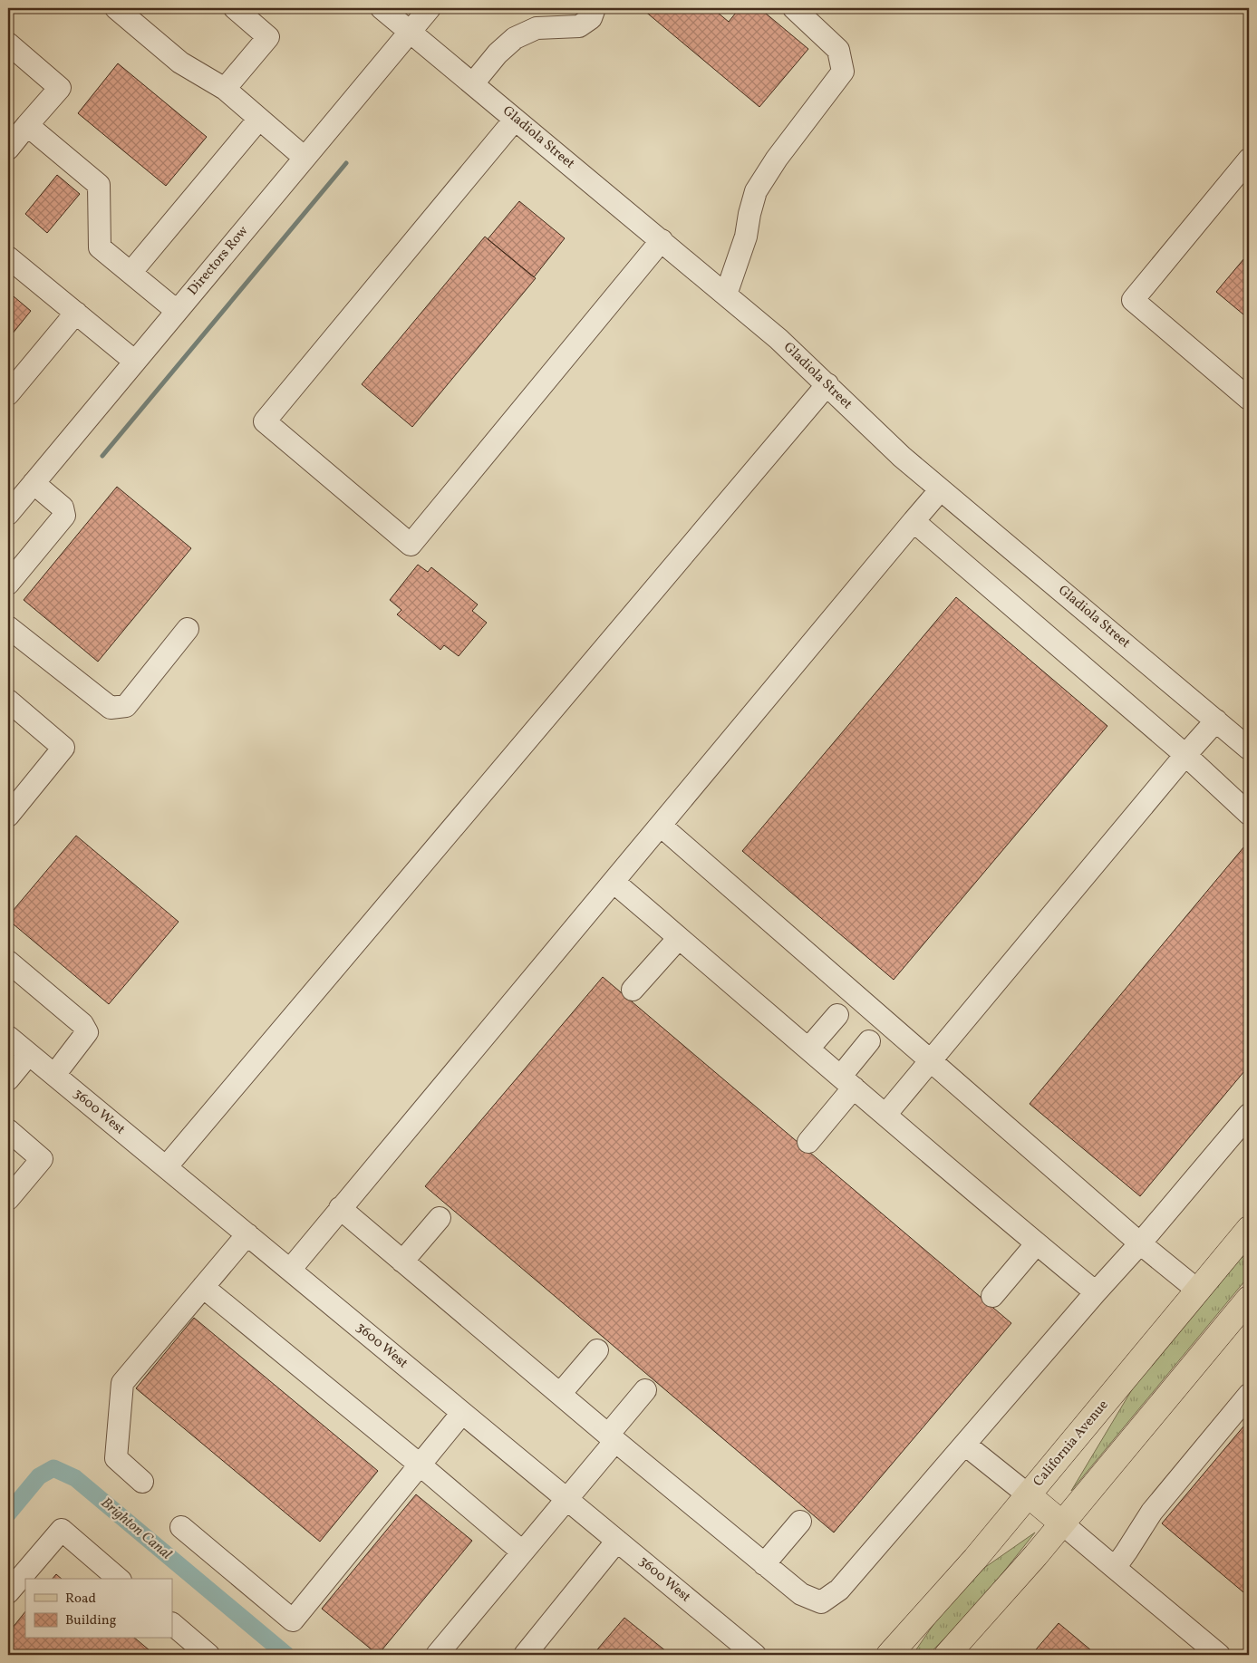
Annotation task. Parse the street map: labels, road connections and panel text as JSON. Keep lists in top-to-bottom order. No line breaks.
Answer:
{"streets":{"main road":["California Avenue"],"street":["Gladiola Street","Directors Row","3600 West"]},"crossings":[["Gladiola Street","Directors Row"]],"water":["Brighton Canal"],"legend":["Road","Building"]}
